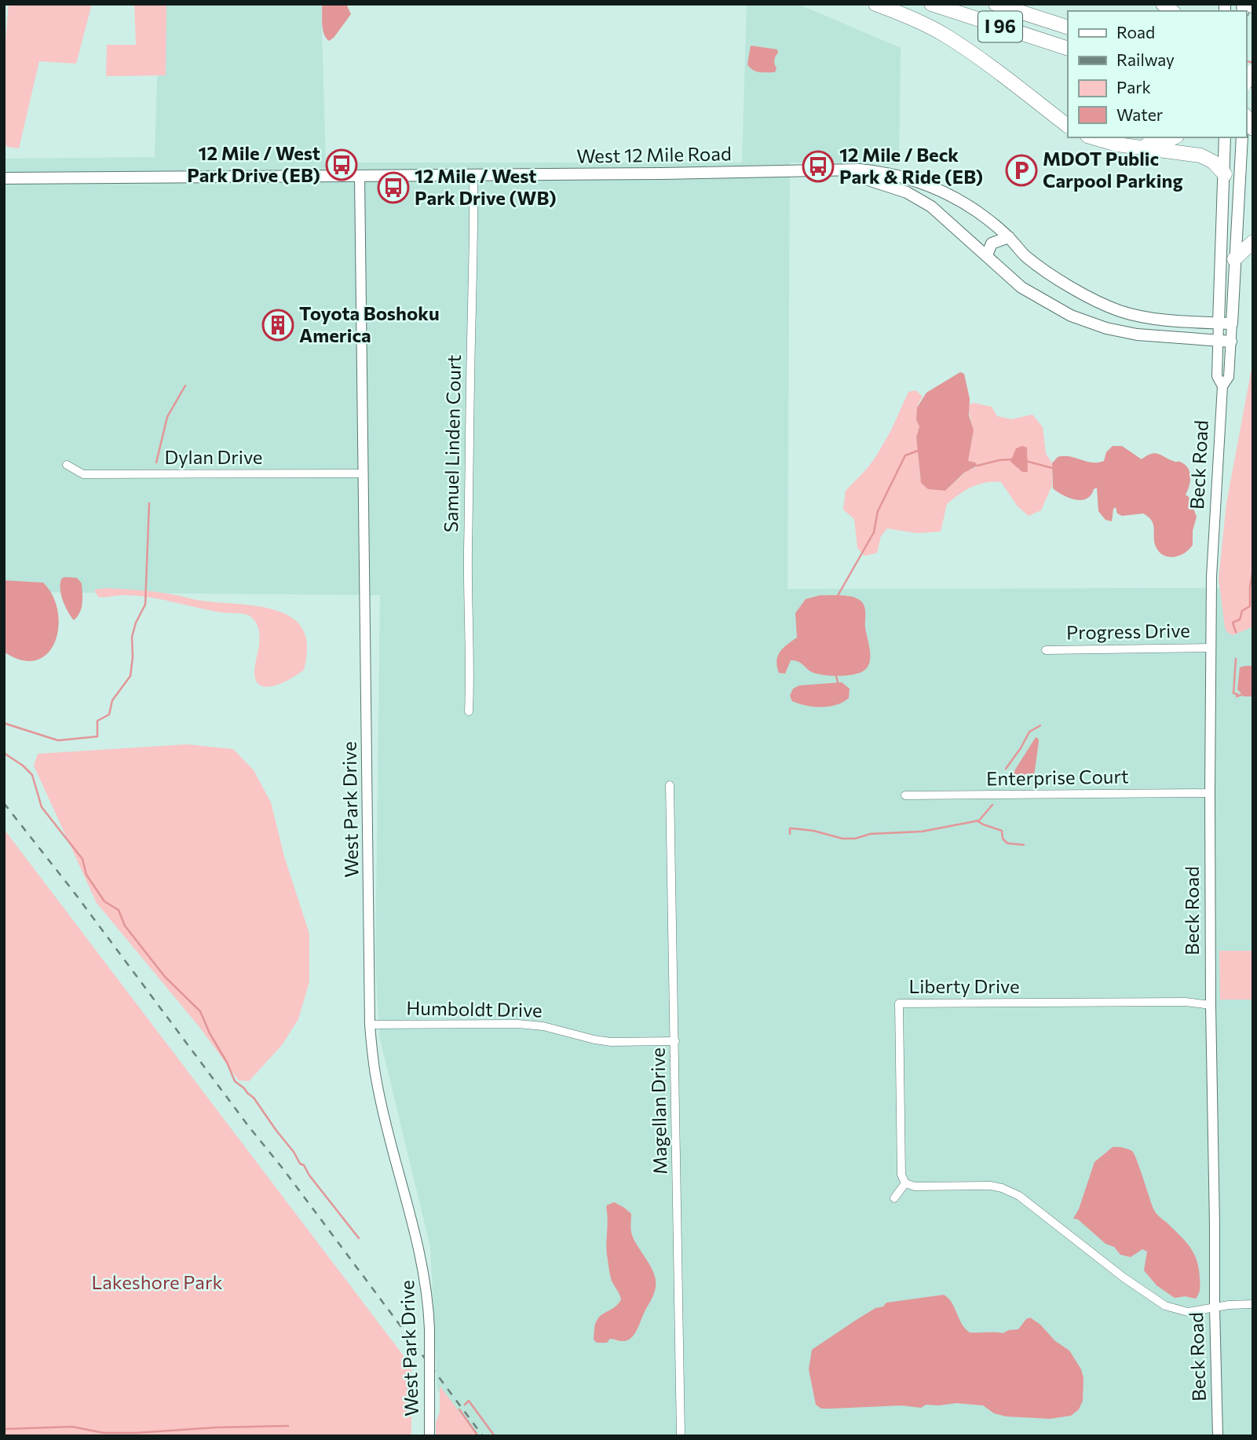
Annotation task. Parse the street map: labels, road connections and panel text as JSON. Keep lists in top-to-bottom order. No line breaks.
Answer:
{"streets":{"highway":["I 96"],"main road":["West 12 Mile Road","Beck Road"],"street":["Samuel Linden Court","Dylan Drive","Progress Drive","Enterprise Court","West Park Drive","Liberty Drive","Humboldt Drive","Magellan Drive"]},"crossings":[["West 12 Mile Road","Samuel Linden Court"],["West 12 Mile Road","Beck Road"],["West 12 Mile Road","West Park Drive"],["Dylan Drive","West Park Drive"],["Beck Road","Progress Drive"],["Beck Road","Enterprise Court"],["Beck Road","Liberty Drive"],["West Park Drive","Humboldt Drive"],["Humboldt Drive","Magellan Drive"]],"parks":["Lakeshore Park"],"places":{"bus stop":["12 Mile / West Park Drive (EB)","12 Mile / Beck Park & Ride (EB)","12 Mile / West Park Drive (WB)"],"parking":["MDOT Public Carpool Parking"],"building":["Toyota Boshoku America"]},"legend":["Road","Railway","Park","Water"]}
